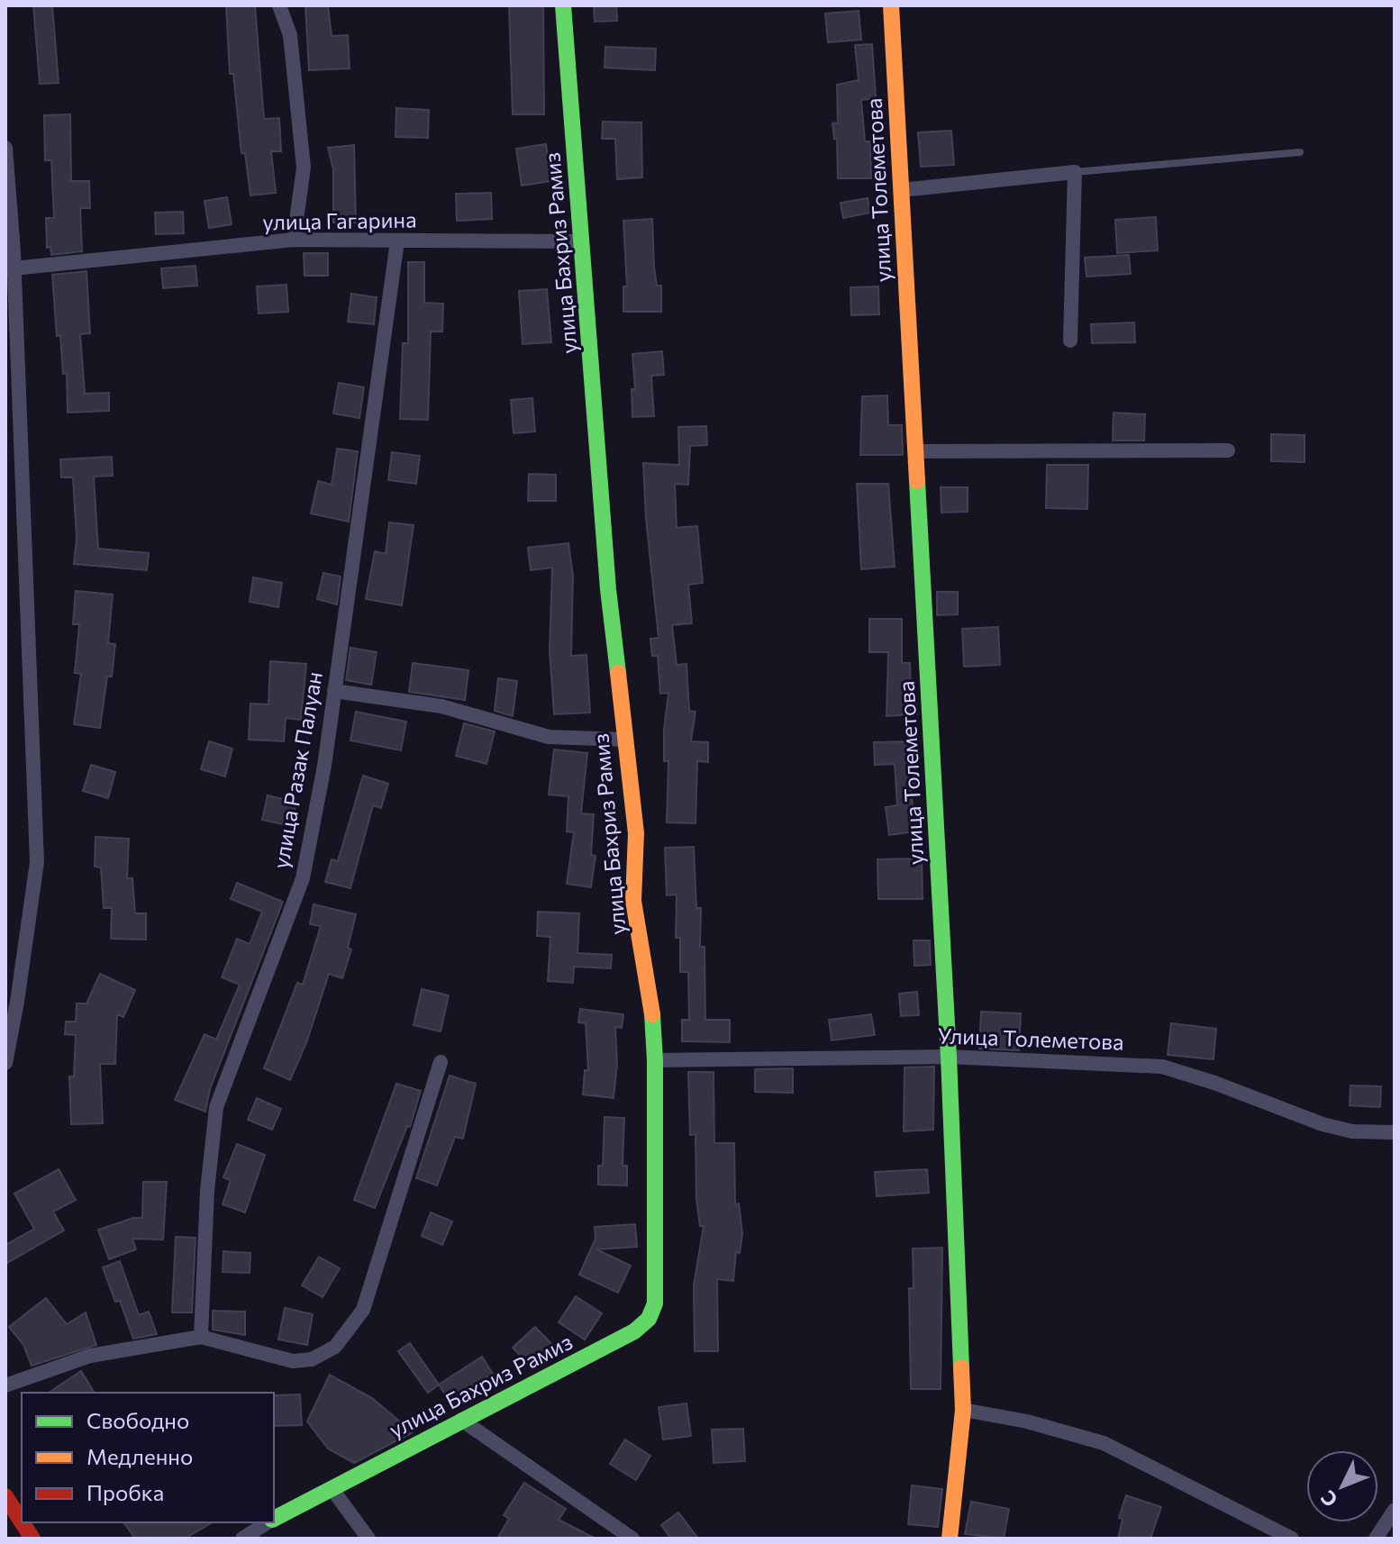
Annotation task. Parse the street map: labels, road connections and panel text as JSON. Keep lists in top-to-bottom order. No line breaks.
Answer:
{"streets":{"street":["улица Толеметова","улица Гагарина","улица Бахриз Рамиз","улица Разак Палуан","Улица Толеметова"]},"crossings":[["улица Толеметова","Улица Толеметова"],["улица Гагарина","улица Бахриз Рамиз"],["улица Гагарина","улица Разак Палуан"],["улица Бахриз Рамиз","Улица Толеметова"]],"legend":["Свободно","Медленно","Пробка"],"north":"bottom left"}
